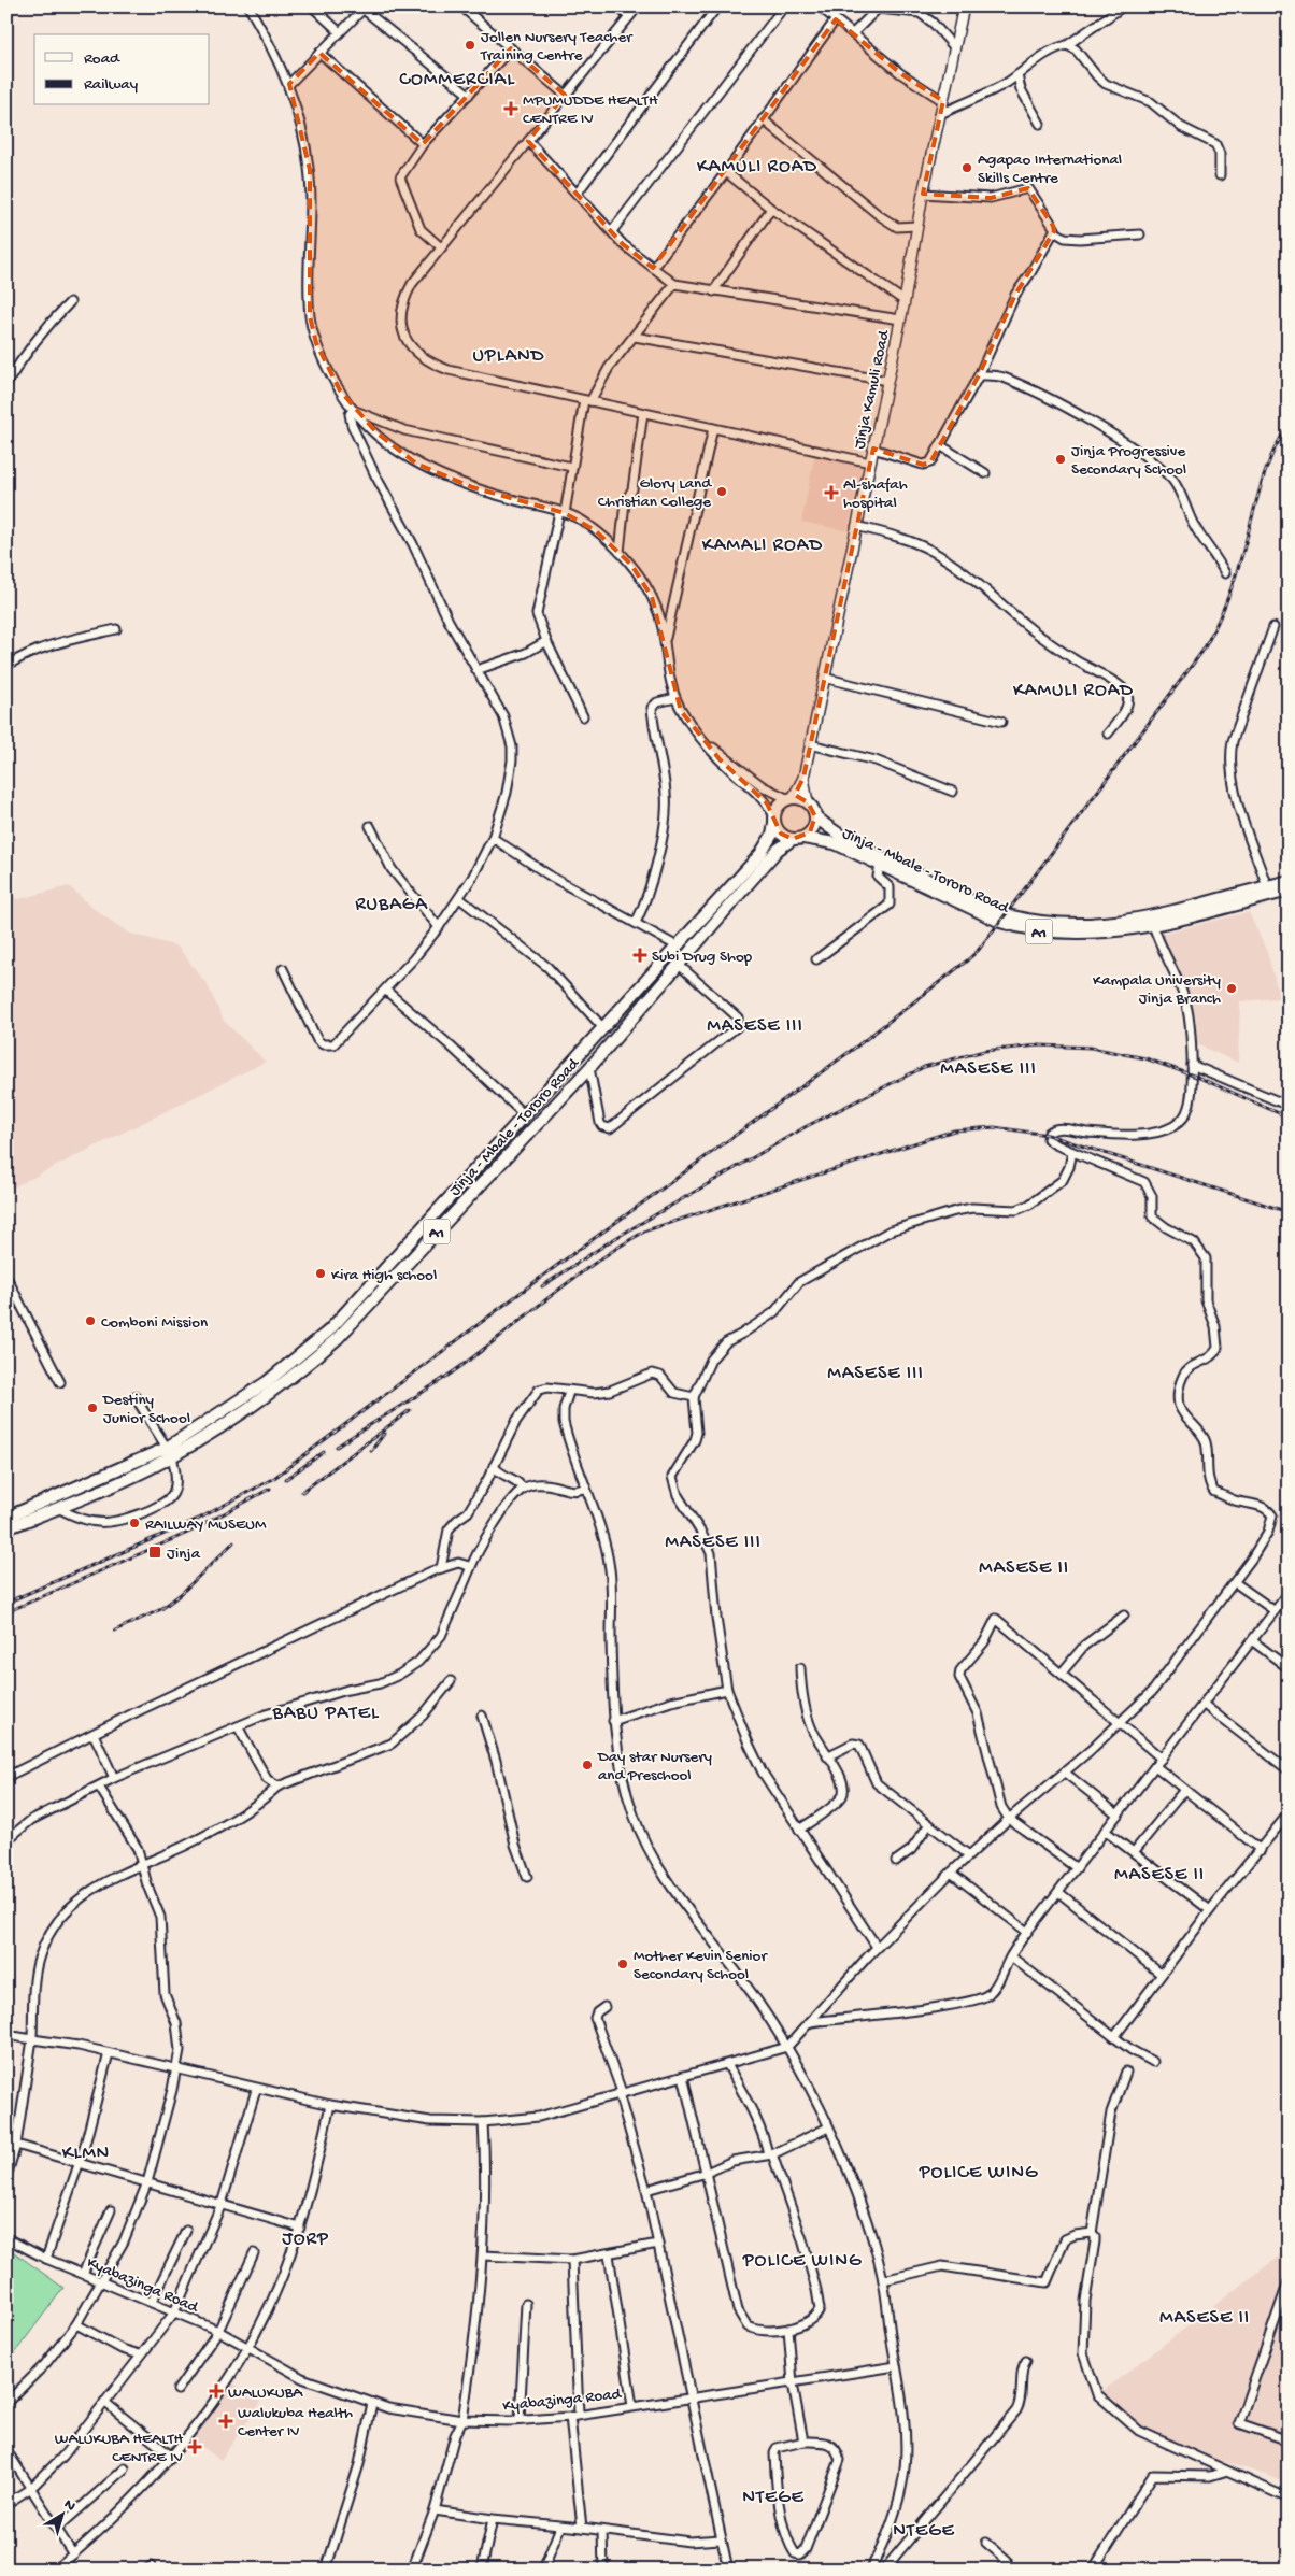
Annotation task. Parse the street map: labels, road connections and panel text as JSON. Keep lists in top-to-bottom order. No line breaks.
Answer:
{"streets":{"highway":["Jinja - Mbale - Tororo Road","A1"],"main road":["Jinja Kamuli Road"],"street":["Kyabazinga Road"]},"crossings":[["Jinja Kamuli Road","Jinja - Mbale - Tororo Road"],["Jinja Kamuli Road","A1"],["Jinja - Mbale - Tororo Road","A1"]],"districts":["COMMERCIAL","KAMULI ROAD","UPLAND","KAMALI ROAD","KAMULI ROAD","RUBAGA","MASESE III","MASESE III","MASESE III","MASESE III","MASESE II","BABU PATEL","MASESE II","KLMN","POLICE WING","JORP","POLICE WING","MASESE II","NTEGE","NTEGE"],"places":{"other":["Jollen Nursery Teacher Training Centre","Agapao International Skills Centre","Jinja Progressive Secondary School","Glory Land Christian College","Kampala University Jinja Branch","Kira High school","Comboni Mission","Destiny Junior School","RAILWAY MUSEUM","Day star Nursery and Preschool","Mother Kevin Senior Secondary School"],"health":["MPUMUDDE HEALTH CENTRE IV","Al-shafah hospital","Subi Drug Shop","WALUKUBA","Walukuba Health Center IV","WALUKUBA HEALTH CENTRE IV"],"transit":["Jinja"]},"legend":["Road","Railway"],"north":"top right"}
